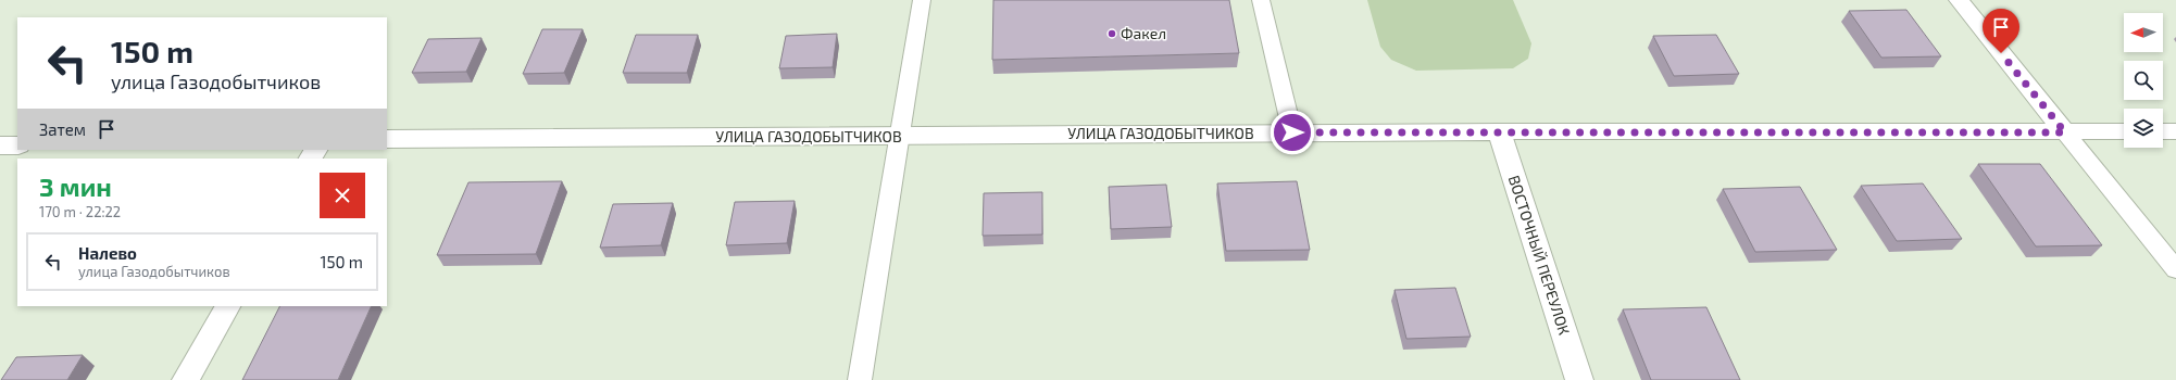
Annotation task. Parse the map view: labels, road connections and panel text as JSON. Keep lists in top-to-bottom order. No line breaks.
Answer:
{"streets":{"street":["УЛИЦА ГАЗОДОБЫТЧИКОВ","ВОСТОЧНЫЙ ПЕРЕУЛОК"]},"crossings":[["УЛИЦА ГАЗОДОБЫТЧИКОВ","ВОСТОЧНЫЙ ПЕРЕУЛОК"]],"places":["Факел"],"north":"left","page":{"turn":["150 m","улица Газодобытчиков"],"then":"Затем","heading":["3 мин","170 m · 22:22"],"list":[{"name":"Налево","note":"улица Газодобытчиков","value":"150 m"}]}}
